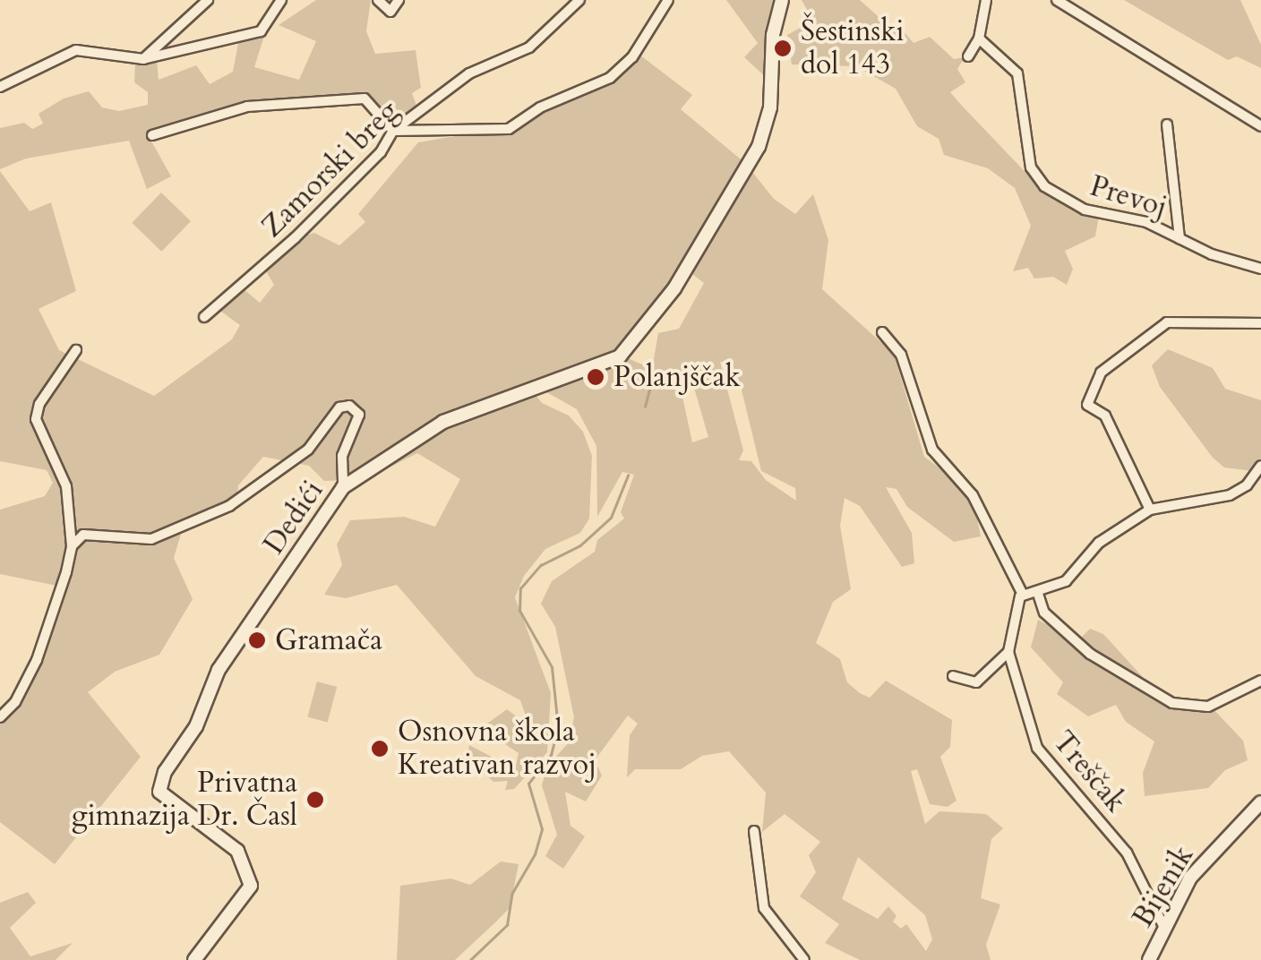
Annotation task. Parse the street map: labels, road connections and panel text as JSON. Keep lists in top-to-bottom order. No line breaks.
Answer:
{"streets":{"street":["Zamorski breg","Prevoj","Dedići","Treščak","Bijenik"]},"crossings":[["Treščak","Bijenik"]],"places":["Šestinski dol 143","Polanjščak","Gramača","Osnovna škola Kreativan razvoj","Privatna gimnazija Dr. Časl"]}
